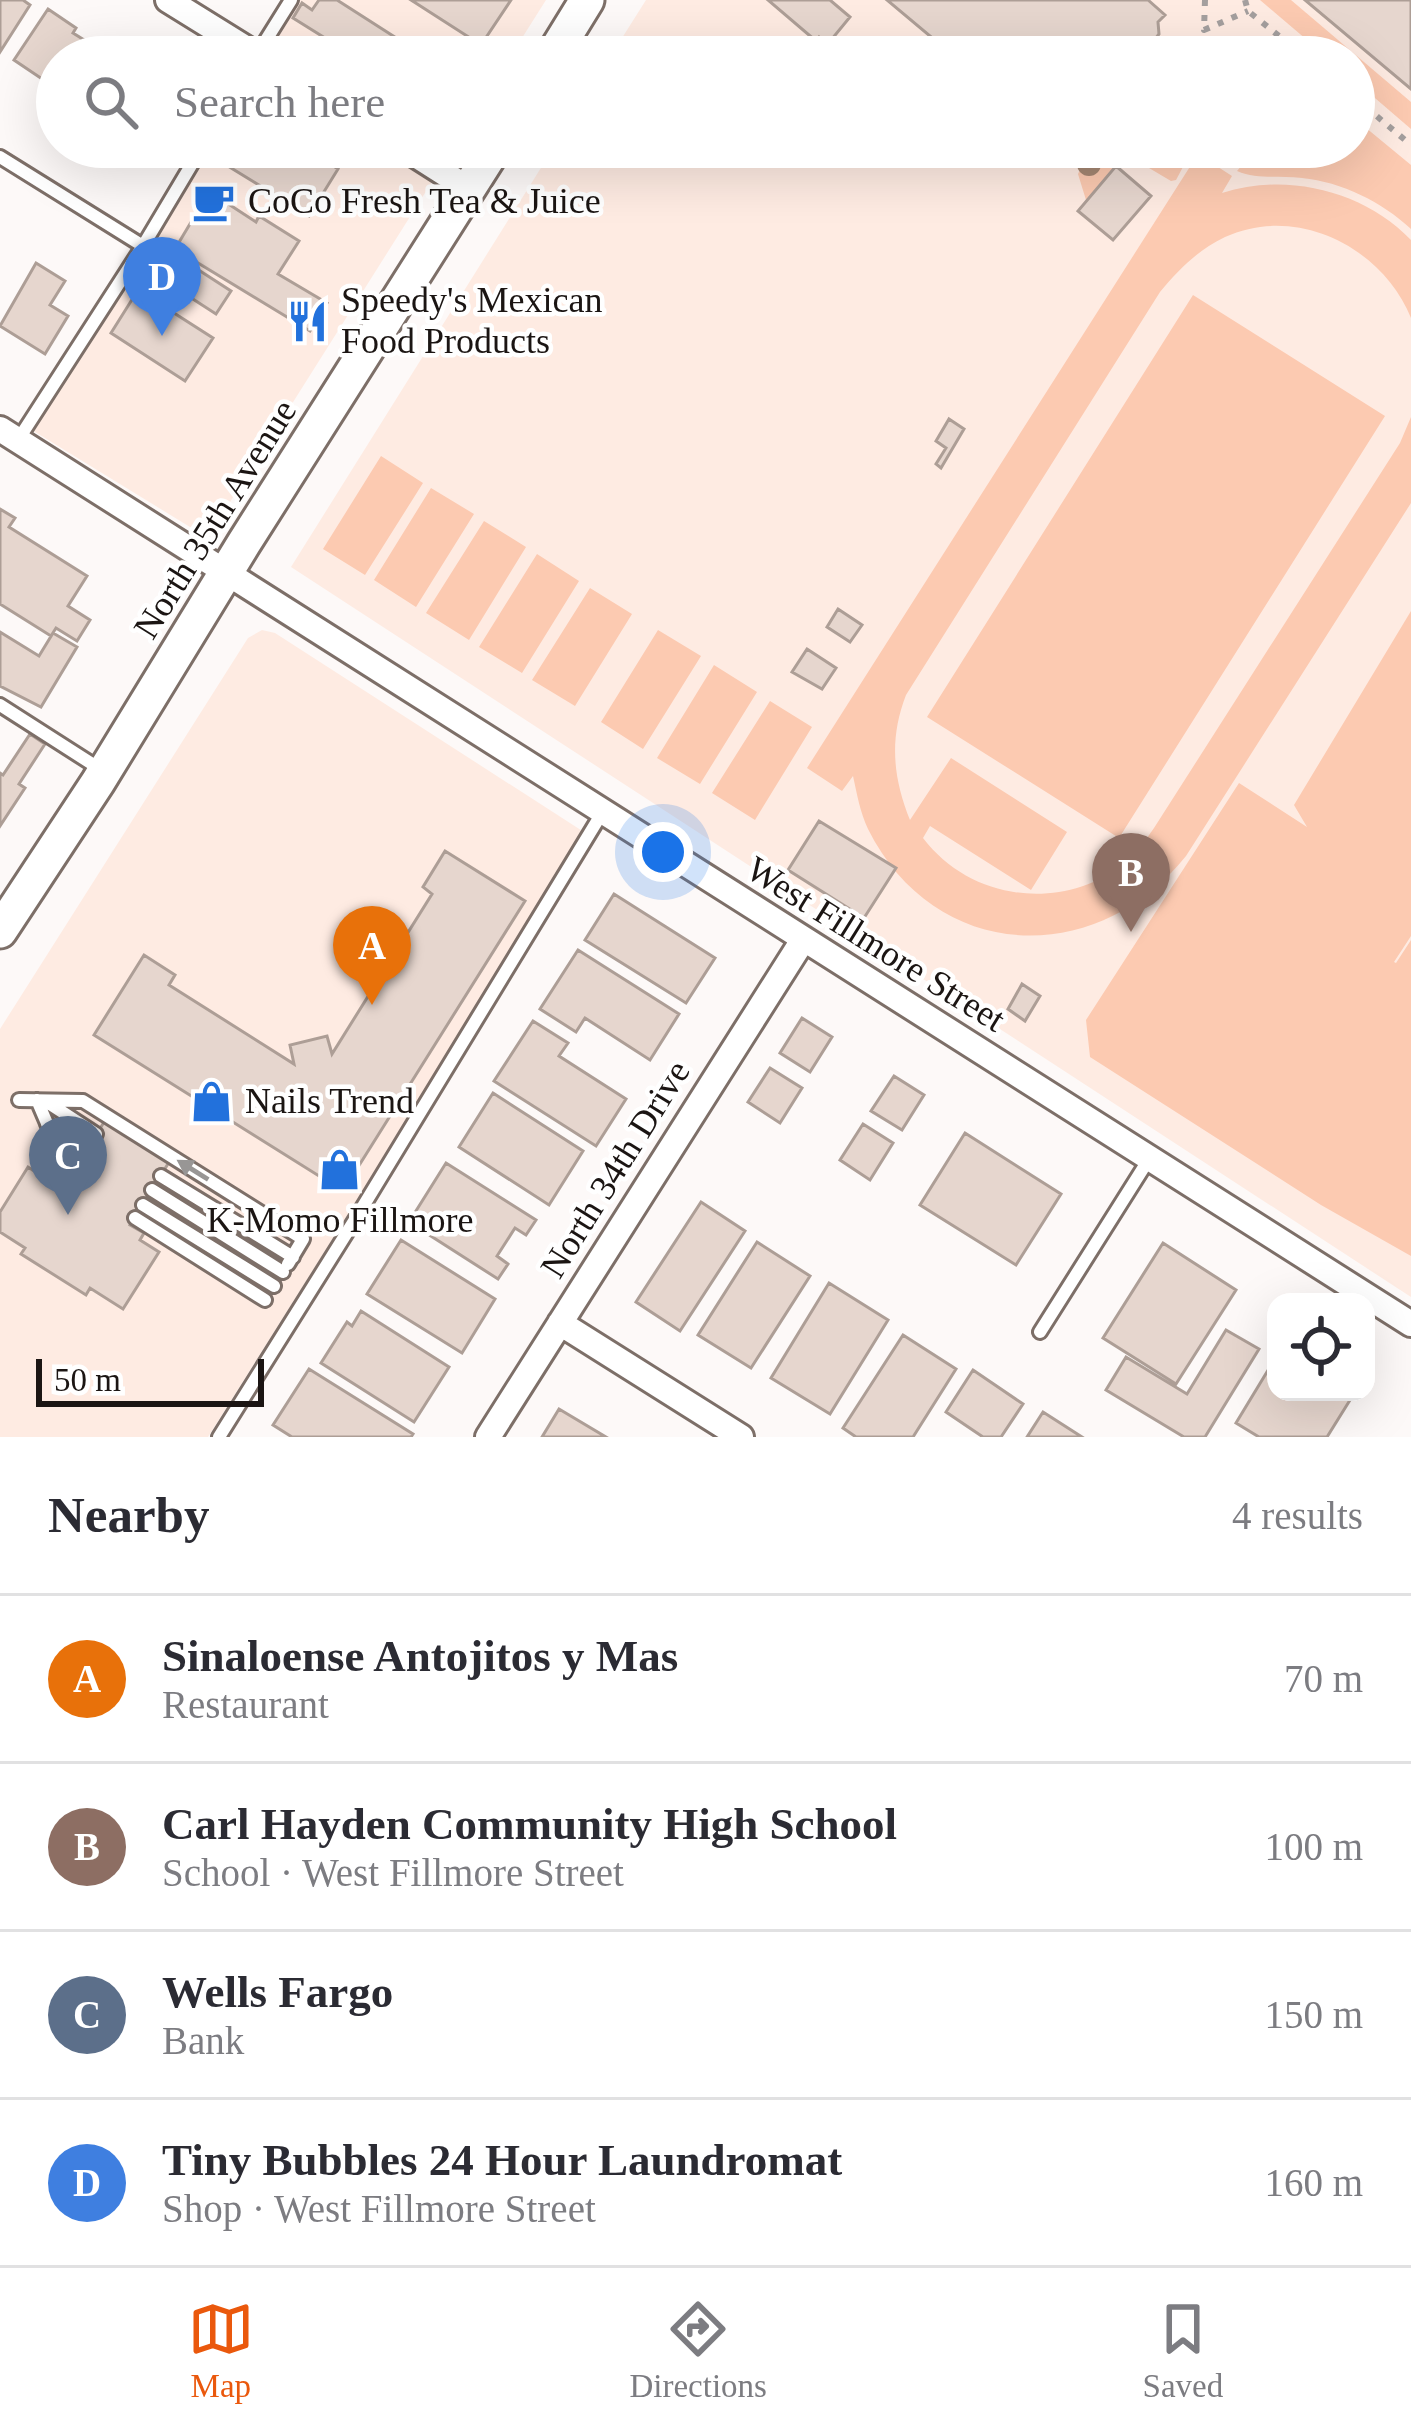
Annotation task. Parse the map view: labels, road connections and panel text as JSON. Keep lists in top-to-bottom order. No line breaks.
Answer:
{"streets":{"main road":["North 35th Avenue"],"street":["West Fillmore Street","North 34th Drive"]},"crossings":[["North 35th Avenue","West Fillmore Street"],["West Fillmore Street","North 34th Drive"]],"places":{"cafe":["CoCo Fresh Tea & Juice"],"restaurant":["Speedy's Mexican Food Products"],"shop":["Nails Trend","K-Momo Fillmore"]},"scale_bar":"50 m","page":{"search":"Search here","pins":["D","B","A","C"],"scale":"50 m","heading":["Nearby","4 results"],"list":[{"mark":"A","name":"Sinaloense Antojitos y Mas","note":"Restaurant","value":"70 m"},{"mark":"B","name":"Carl Hayden Community High School","note":"School · West Fillmore Street","value":"100 m"},{"mark":"C","name":"Wells Fargo","note":"Bank","value":"150 m"},{"mark":"D","name":"Tiny Bubbles 24 Hour Laundromat","note":"Shop · West Fillmore Street","value":"160 m"}],"nav":["Map","Directions","Saved"]}}
